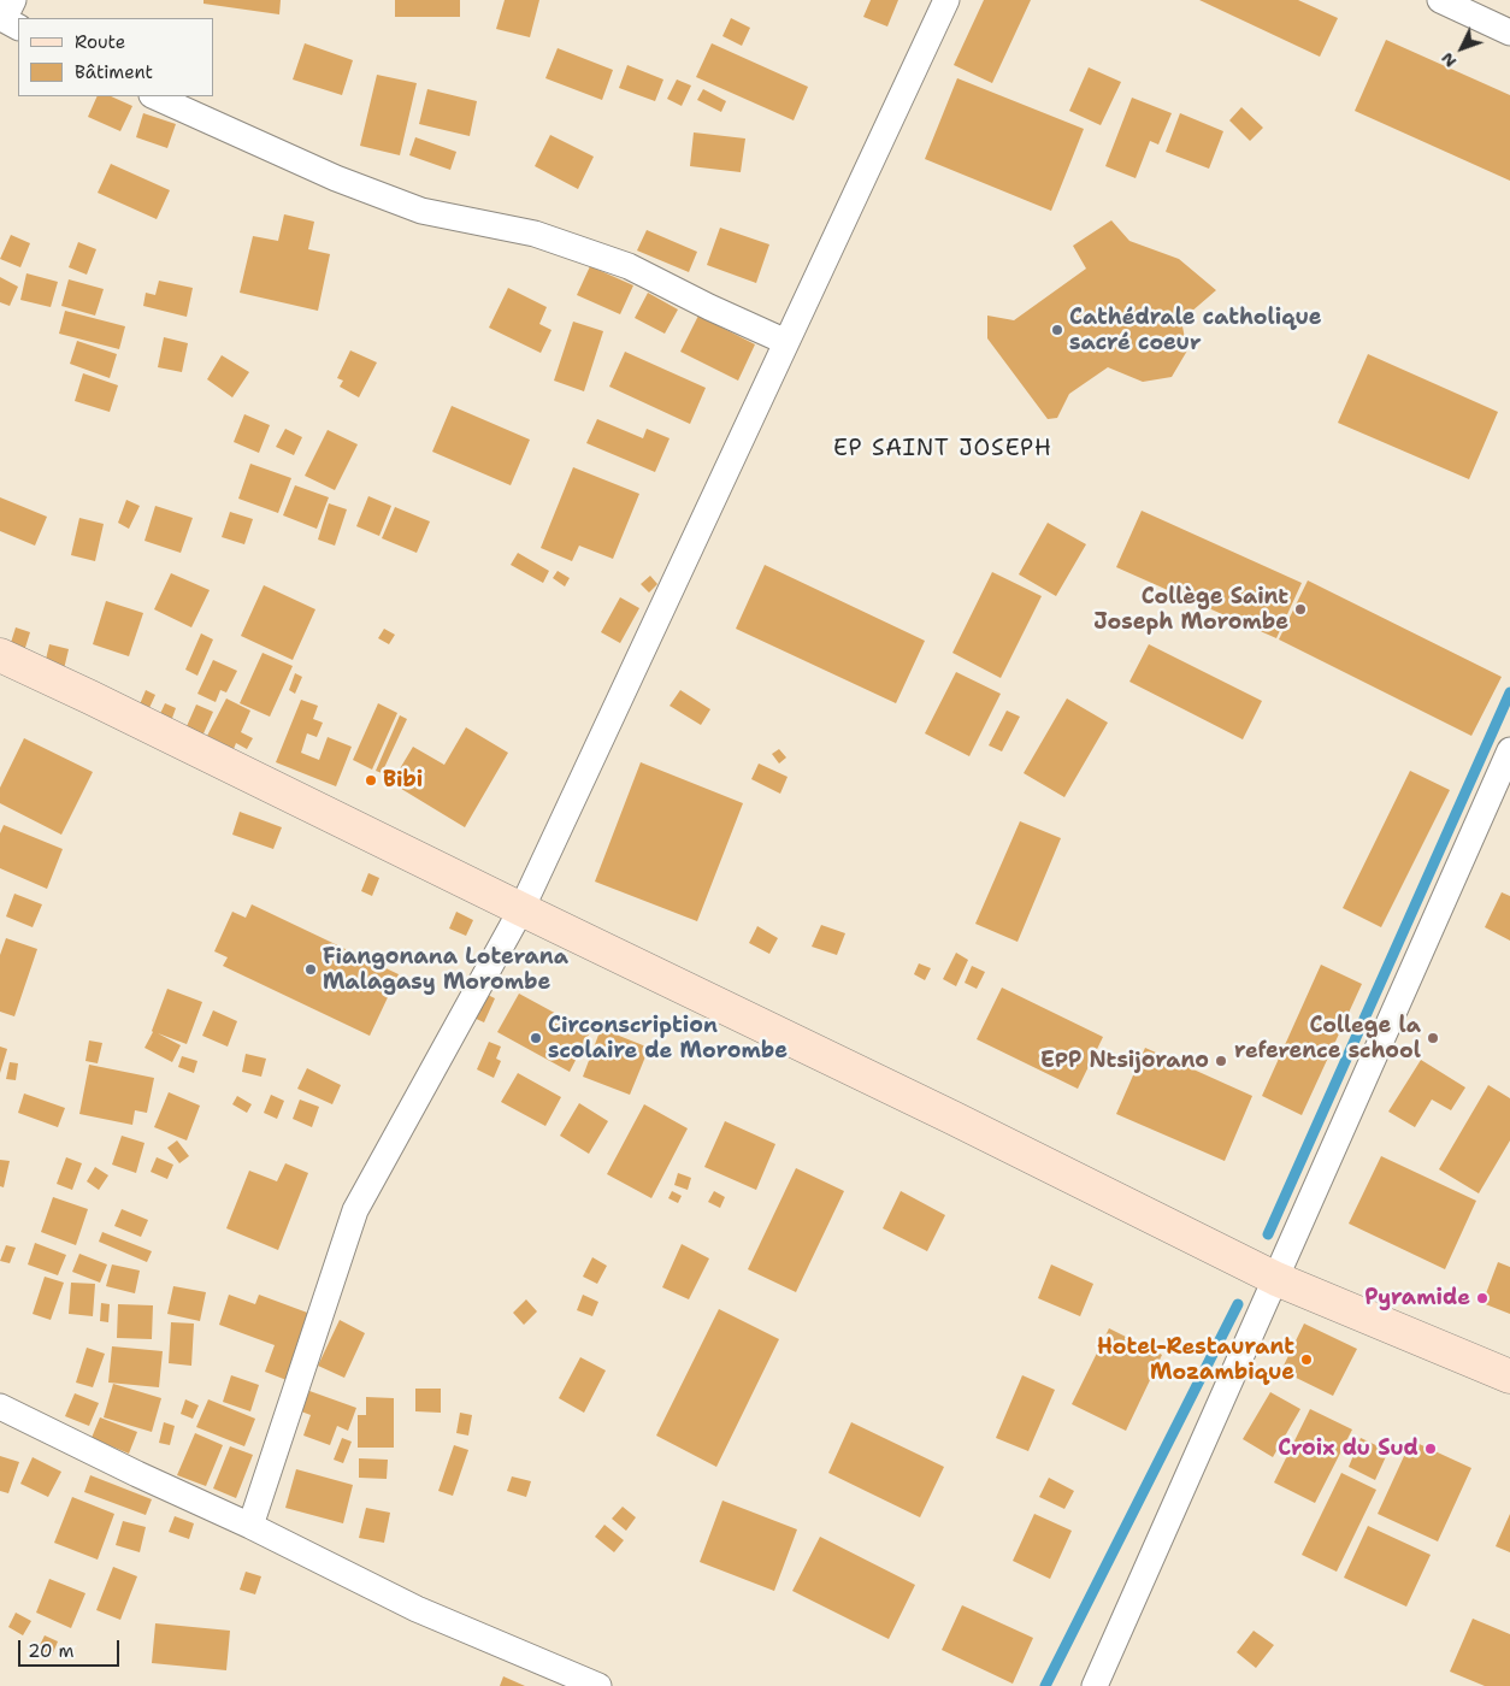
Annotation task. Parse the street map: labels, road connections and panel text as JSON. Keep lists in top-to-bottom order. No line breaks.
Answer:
{"districts":["EP SAINT JOSEPH"],"places":["Cathédrale catholique sacré coeur","Collège Saint Joseph Morombe","Bibi","Fiangonana Loterana Malagasy Morombe","Circonscription scolaire de Morombe","College la reference school","EPP Ntsijorano","Pyramide","Hotel-Restaurant Mozambique","Croix du Sud"],"legend":["Route","Bâtiment"],"scale_bar":"20 m","north":"bottom left"}
